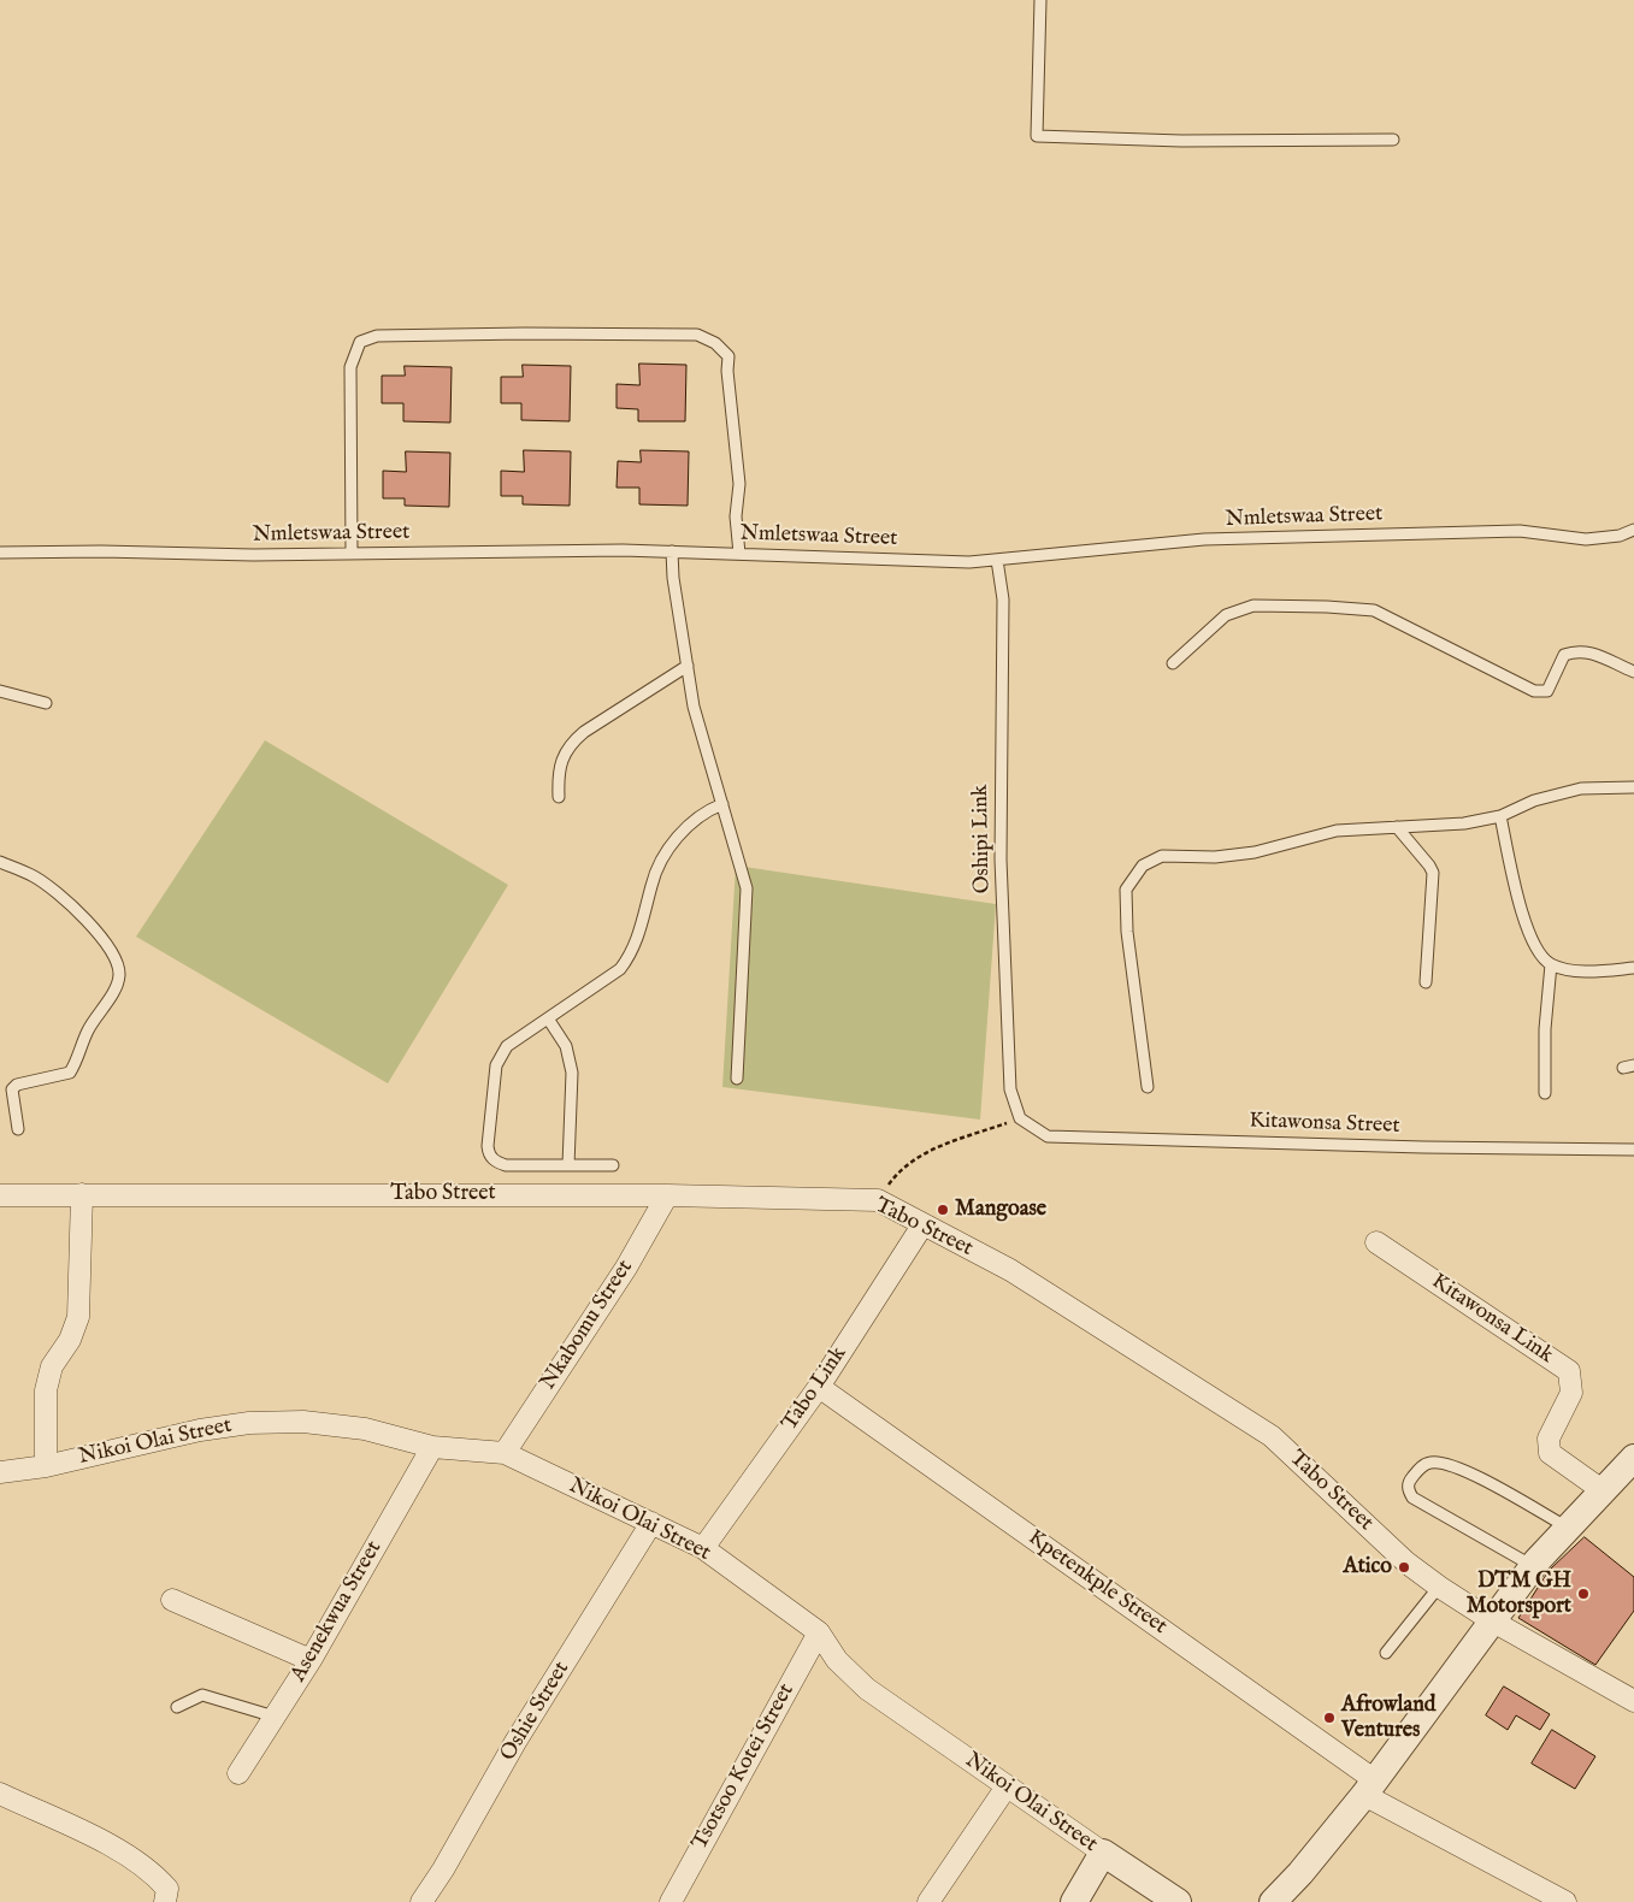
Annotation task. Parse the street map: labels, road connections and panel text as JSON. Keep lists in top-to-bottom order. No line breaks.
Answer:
{"streets":{"street":["Tabo Street","Kitawonsa Link","Nkabomu Street","Tabo Link","Nikoi Olai Street","Kpetenkple Street","Asenekwua Street","Oshie Street","Tsotsoo Kotei Street"],"lane":["Nmletswaa Street","Oshipi Link","Kitawonsa Street"]},"crossings":[["Nmletswaa Street","Oshipi Link"],["Oshipi Link","Kitawonsa Street"],["Tabo Street","Nkabomu Street"],["Tabo Street","Tabo Link"],["Nkabomu Street","Nikoi Olai Street"],["Tabo Link","Nikoi Olai Street"],["Tabo Link","Kpetenkple Street"],["Nikoi Olai Street","Asenekwua Street"],["Nikoi Olai Street","Oshie Street"],["Nikoi Olai Street","Tsotsoo Kotei Street"]],"places":["Mangoase","Atico","DTM GH Motorsport","Afrowland Ventures"]}
